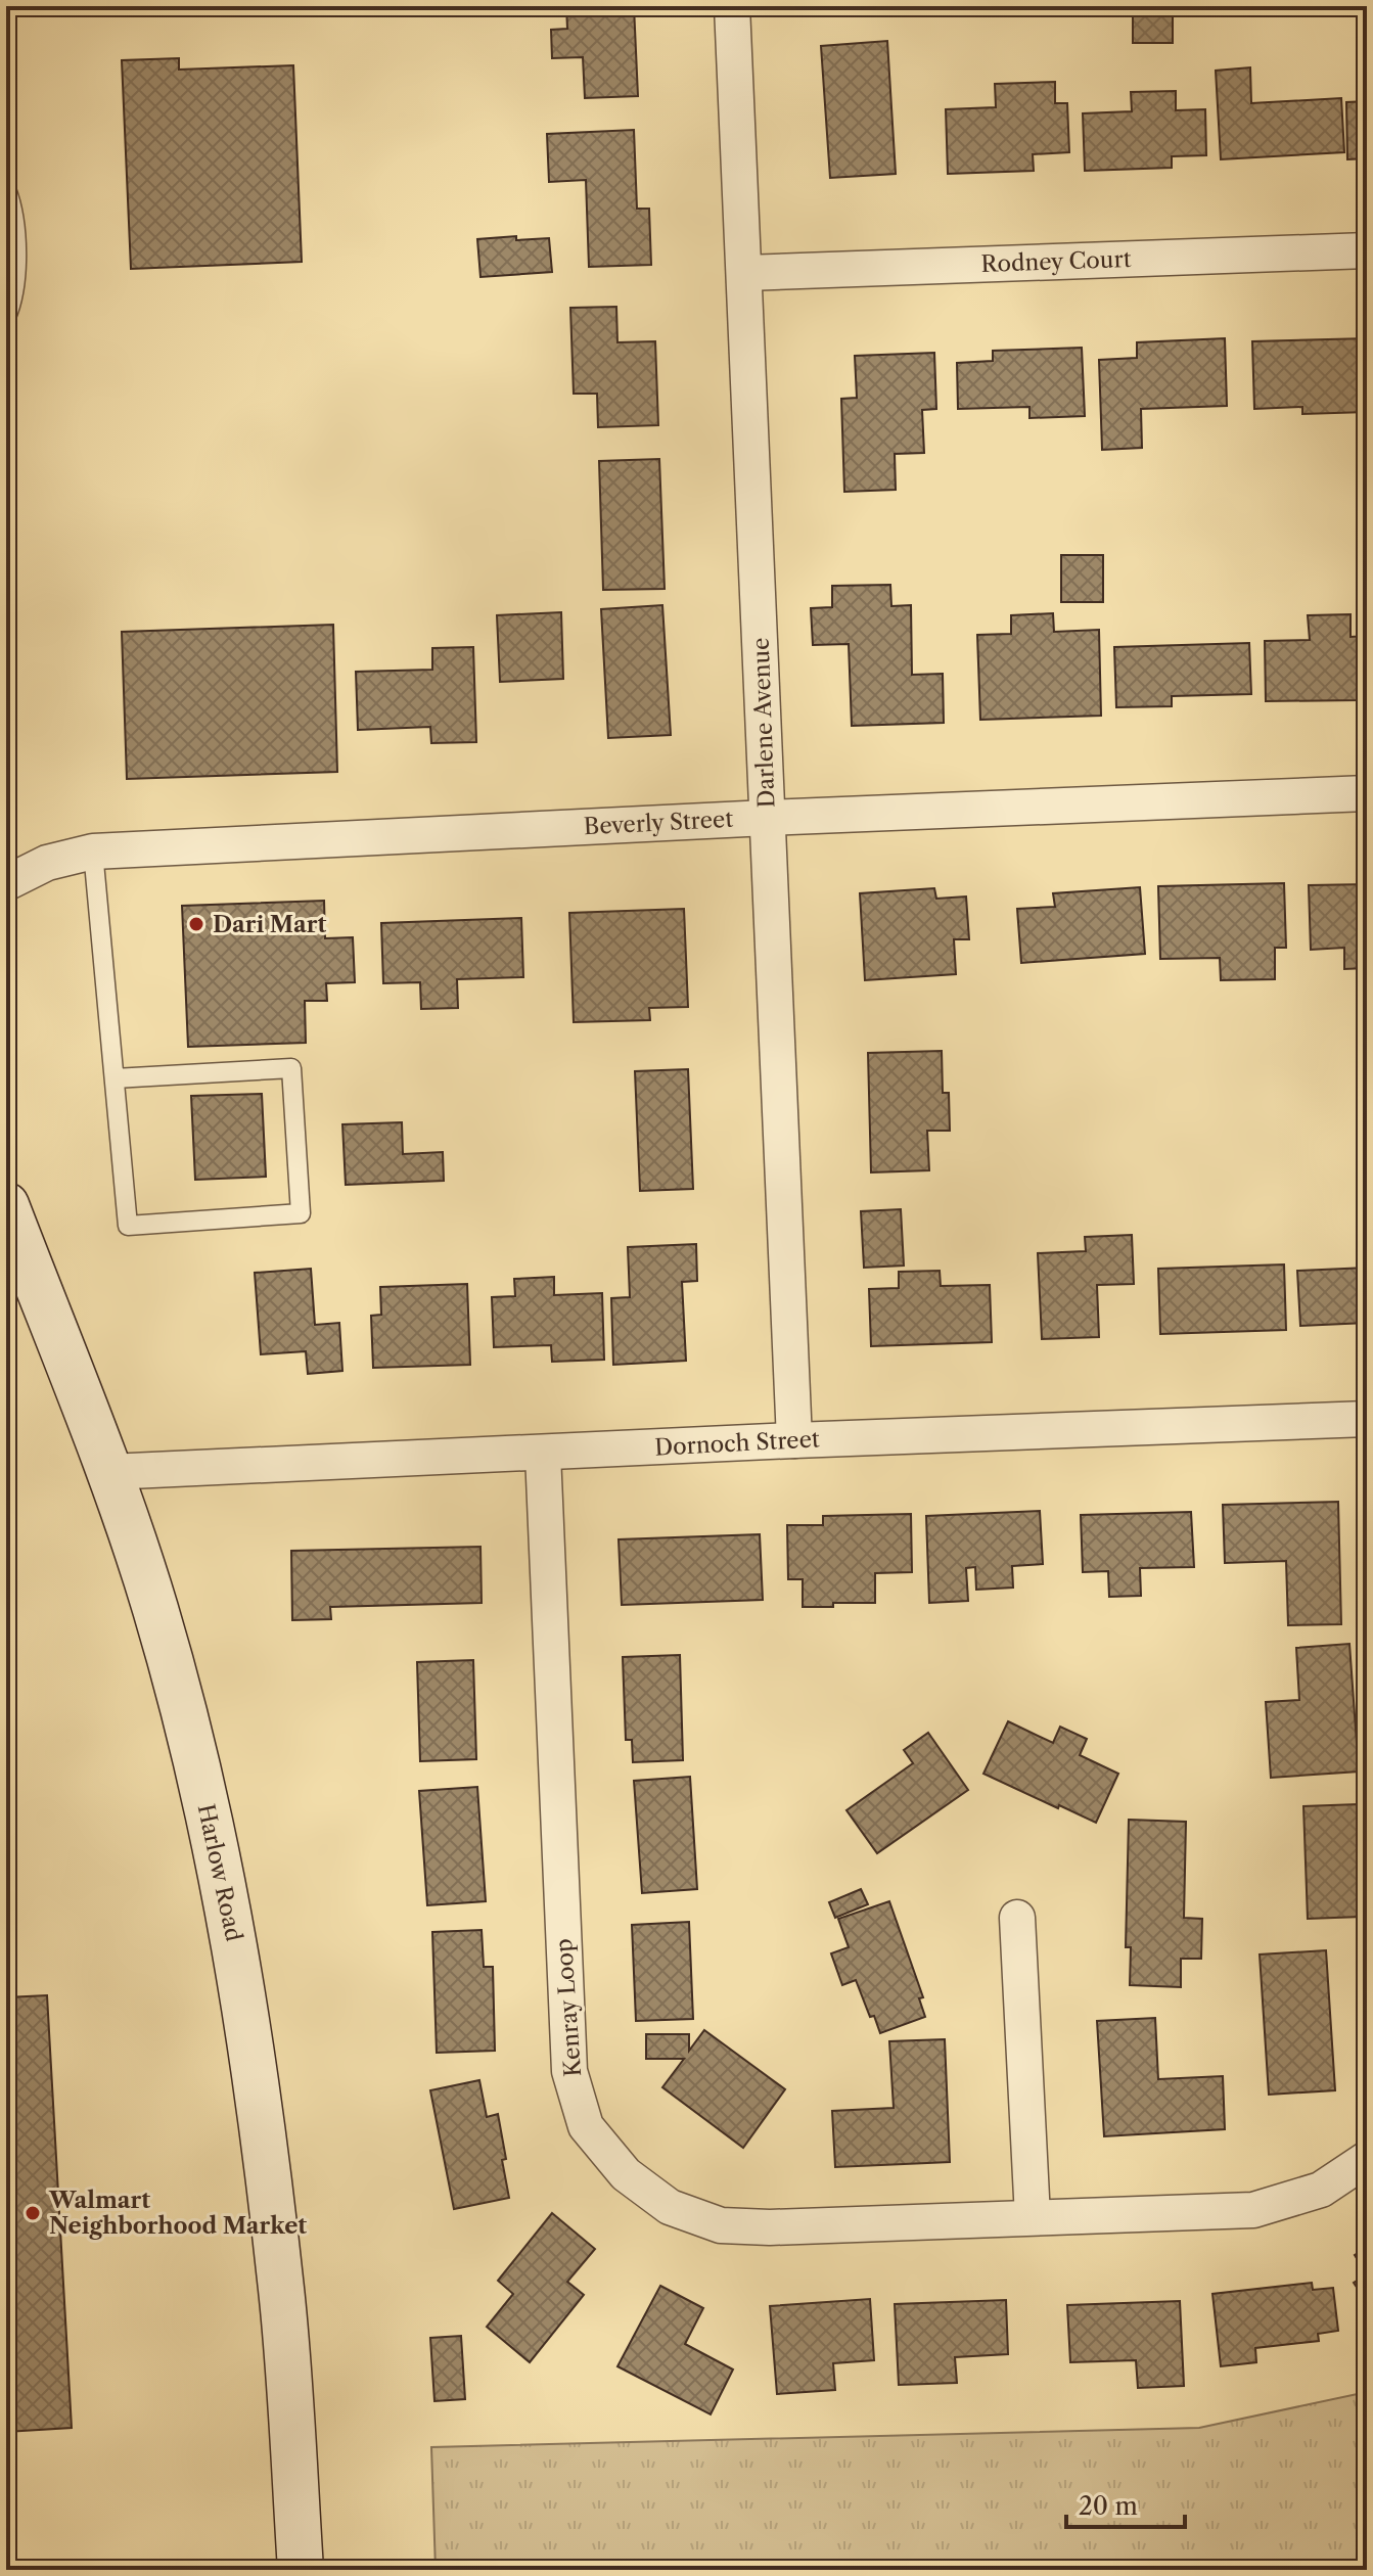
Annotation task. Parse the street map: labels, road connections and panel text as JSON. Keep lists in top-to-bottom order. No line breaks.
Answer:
{"streets":{"main road":["Harlow Road"],"street":["Rodney Court","Darlene Avenue","Beverly Street","Dornoch Street","Kenray Loop"]},"crossings":[["Rodney Court","Darlene Avenue"],["Darlene Avenue","Beverly Street"],["Darlene Avenue","Dornoch Street"],["Dornoch Street","Harlow Road"],["Dornoch Street","Kenray Loop"]],"places":["Dari Mart","Walmart Neighborhood Market"],"scale_bar":"20 m"}
